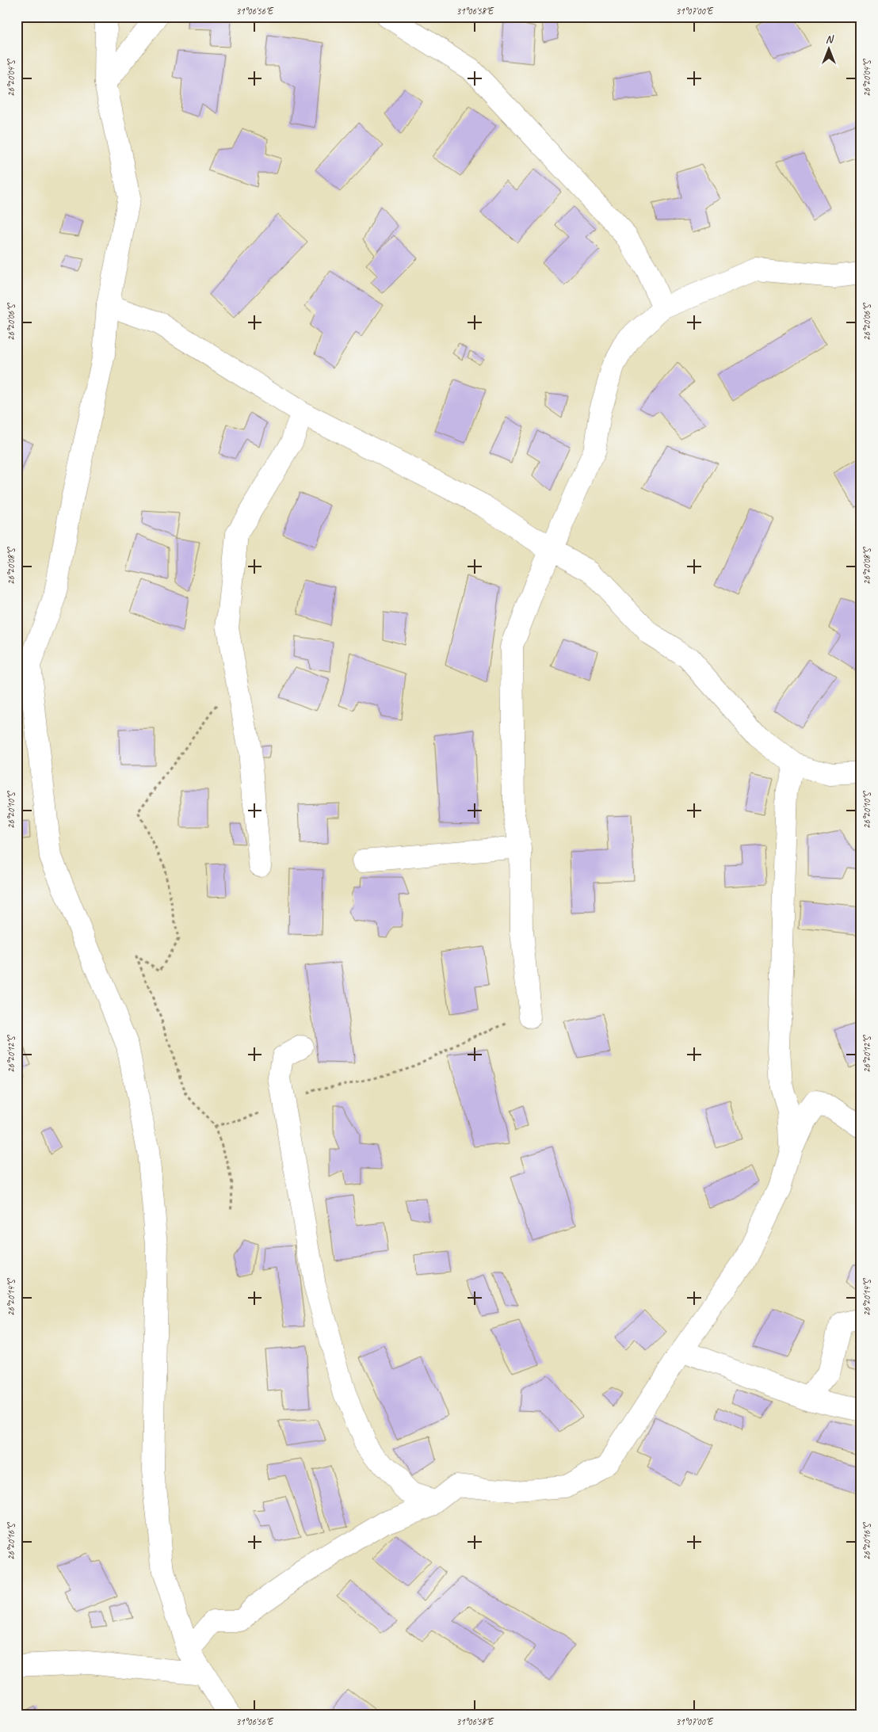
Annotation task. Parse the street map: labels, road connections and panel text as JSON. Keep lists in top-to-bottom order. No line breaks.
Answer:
{"north":"top","coordinates":["31°06'56\"E","31°06'58\"E","31°07'00\"E","26°20'04\"S","26°20'06\"S","26°20'08\"S","26°20'10\"S","26°20'12\"S","26°20'14\"S","26°20'16\"S"]}
